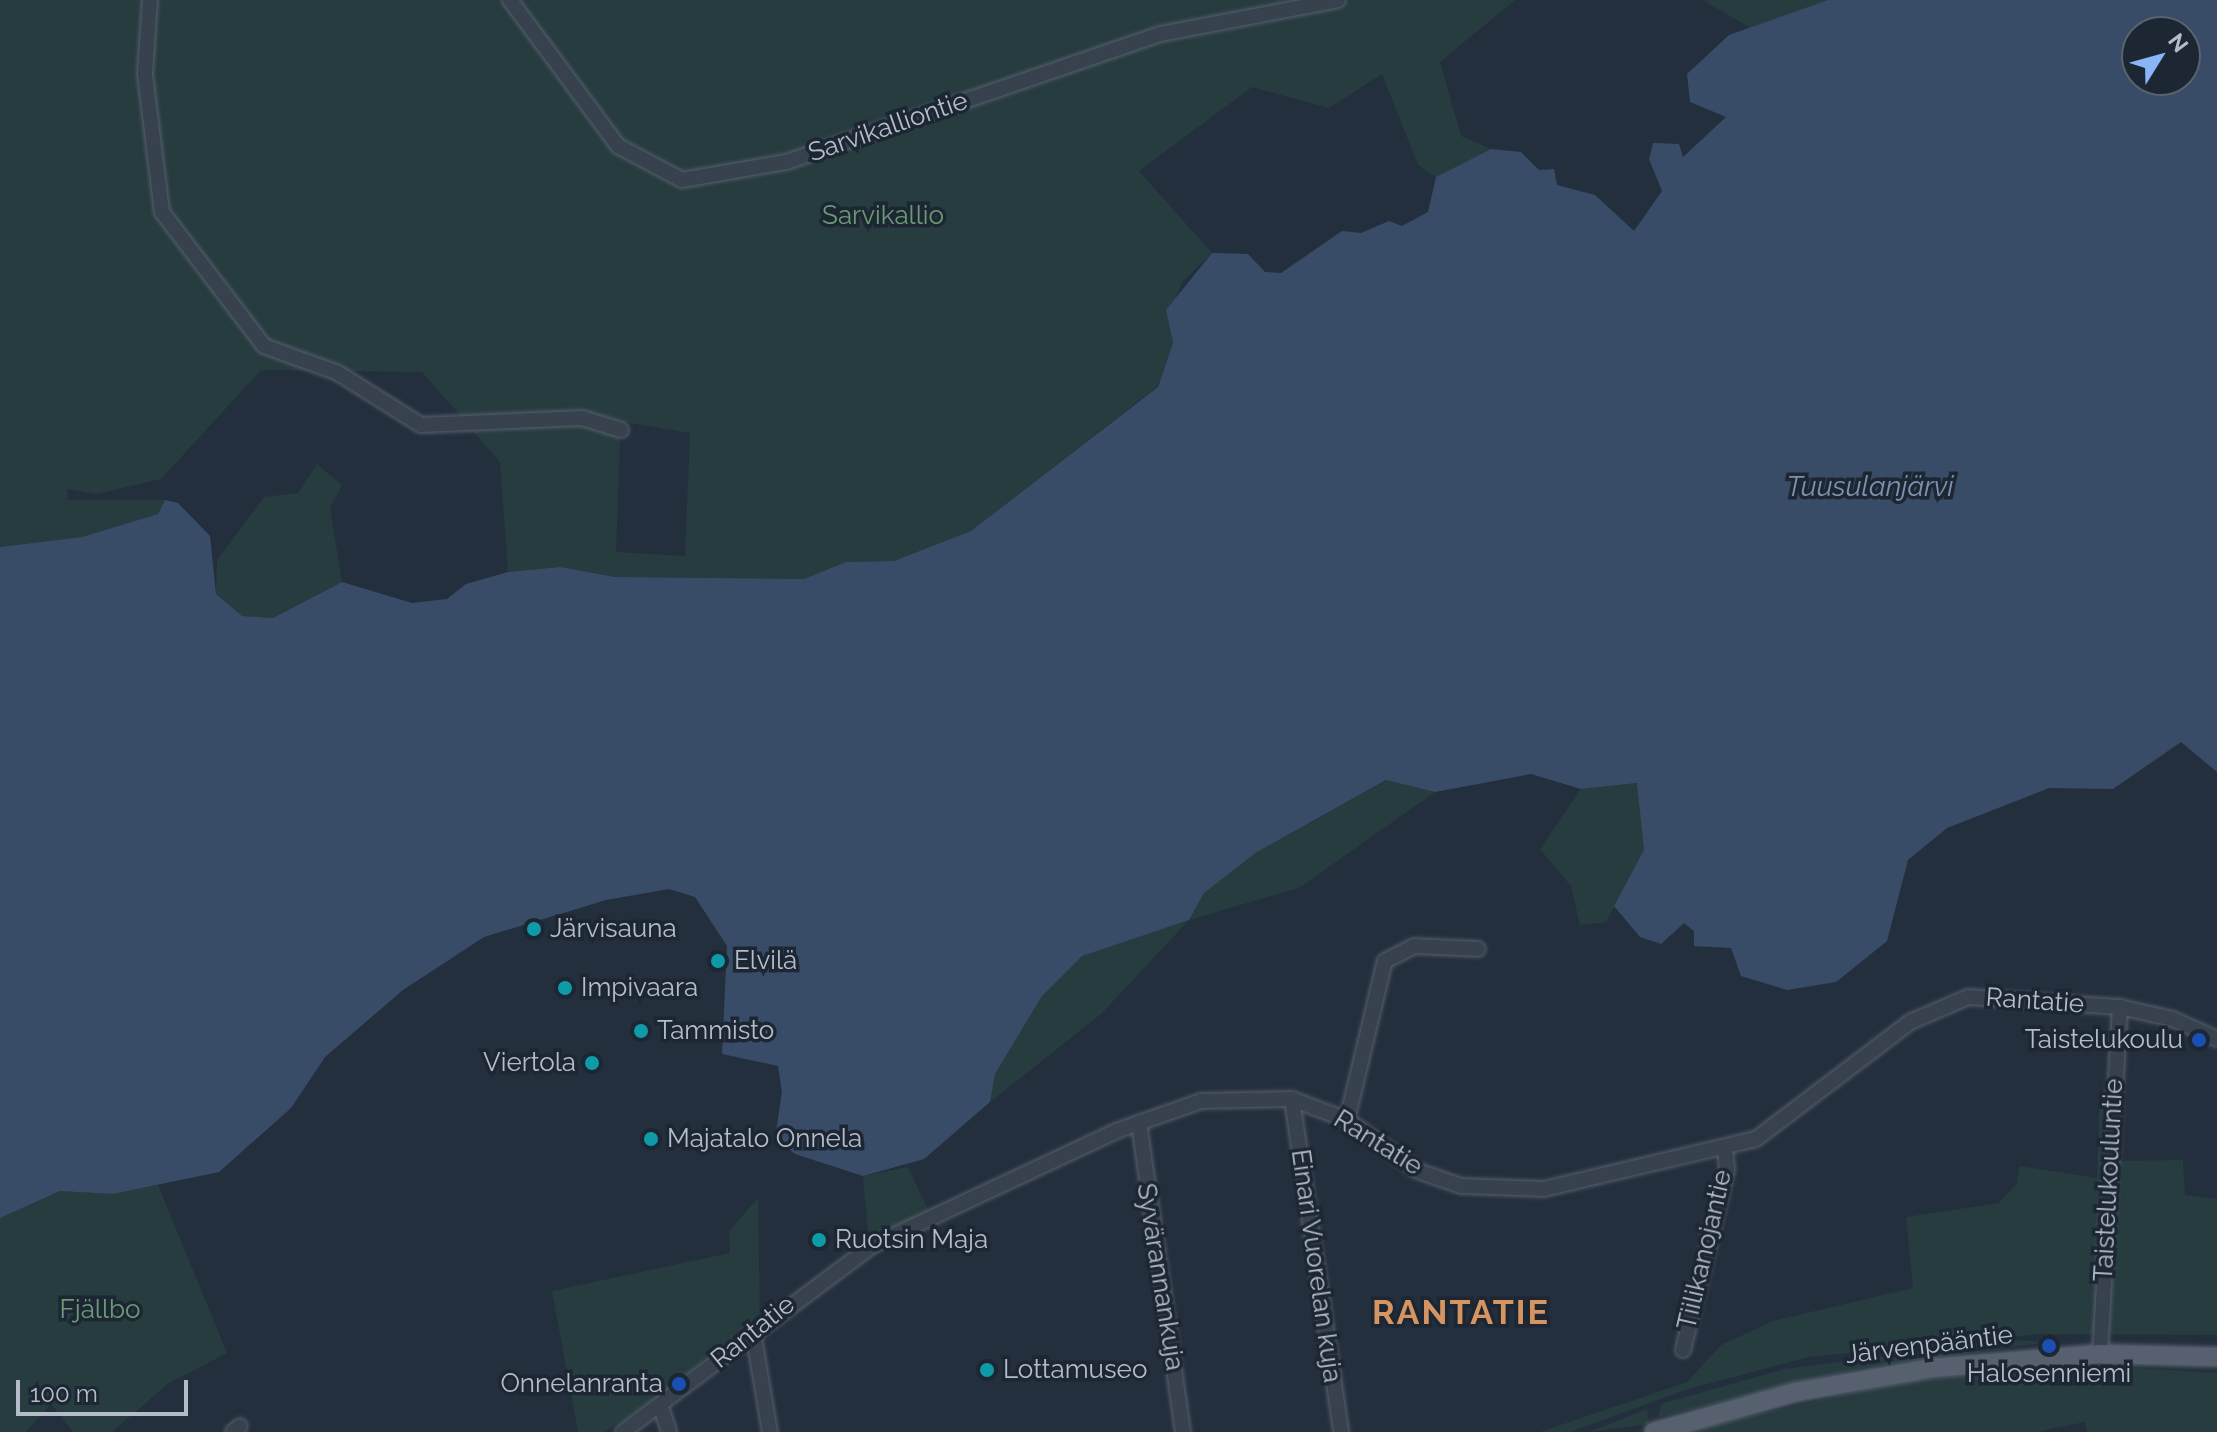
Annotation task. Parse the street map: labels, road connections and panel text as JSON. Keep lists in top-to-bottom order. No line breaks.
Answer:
{"streets":{"main road":["Järvenpääntie"],"street":["Sarvikalliontie","Rantatie","Taistelukouluntie","Tiilikanojantie","Einari Vuorelan kuja","Syvärannankuja"]},"crossings":[["Rantatie","Taistelukouluntie"],["Rantatie","Tiilikanojantie"],["Rantatie","Einari Vuorelan kuja"],["Rantatie","Syvärannankuja"],["Taistelukouluntie","Järvenpääntie"]],"districts":["RANTATIE"],"water":["Tuusulanjärvi"],"parks":["Sarvikallio","Fjällbo"],"places":["Järvisauna","Elvilä","Impivaara","Tammisto","Taistelukoulu","Viertola","Majatalo Onnela","Ruotsin Maja","Halosenniemi","Lottamuseo","Onnelanranta"],"scale_bar":"100 m","north":"top right"}
